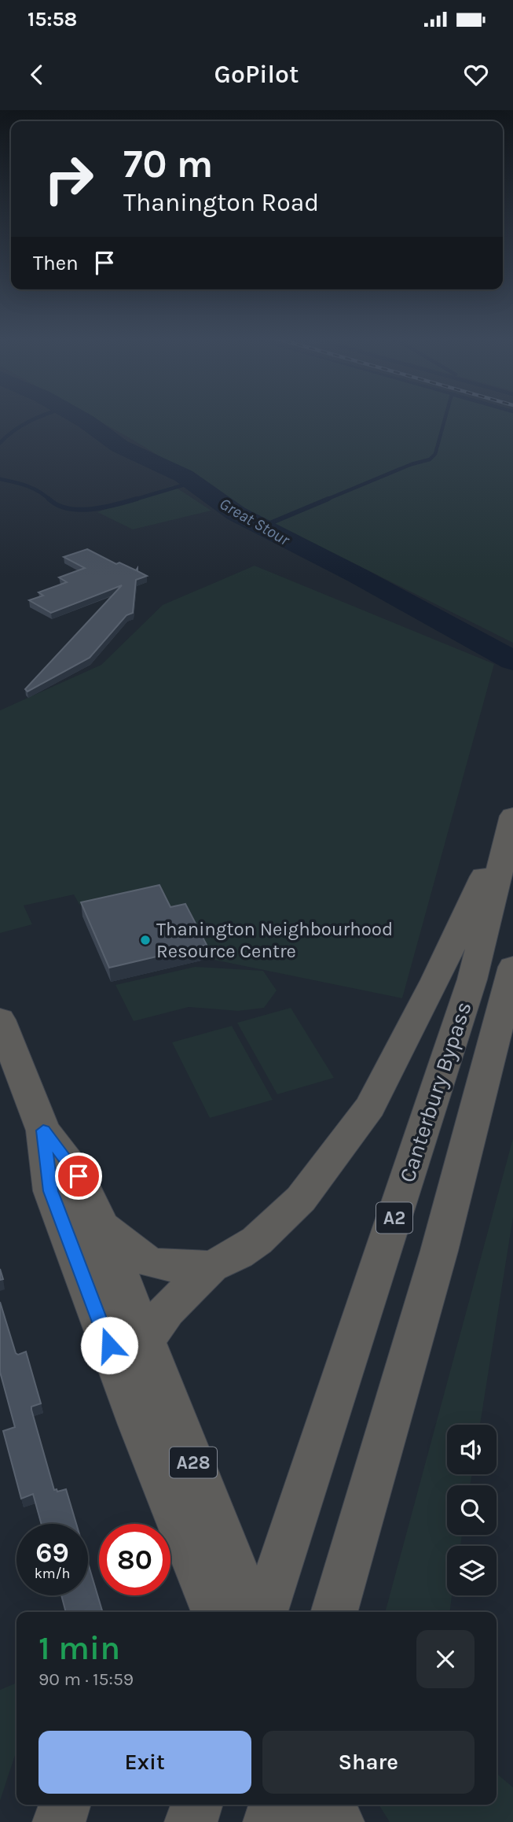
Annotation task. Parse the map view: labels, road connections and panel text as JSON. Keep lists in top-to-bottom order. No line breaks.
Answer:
{"streets":{"highway":["Canterbury Bypass","A2","A28"]},"crossings":[["Canterbury Bypass","A2"],["Canterbury Bypass","A28"],["A2","A28"]],"water":["Great Stour"],"places":["Thanington Neighbourhood Resource Centre"],"page":{"status":"15:58","header":"GoPilot","turn":["70 m","Thanington Road"],"then":"Then","speed":"69 km/h","limit":"80","heading":["1 min","90 m · 15:59"],"buttons":["Exit","Share"]}}
